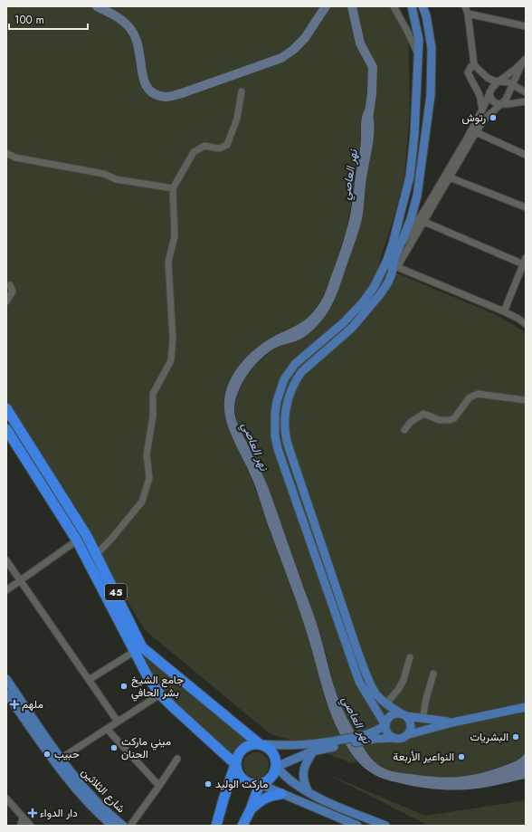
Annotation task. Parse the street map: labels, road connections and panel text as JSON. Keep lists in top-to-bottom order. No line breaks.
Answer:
{"streets":{"highway":["45"],"main road":["شارع الثلاثين"]},"water":["نهر العاصي"],"places":{"other":["رتوش","جامع الشيخ بشر الحافي","البشريات","ميني ماركت الحنان","حبيب","النواعير الأربعة","ماركت الوليد"],"health":["ملهم","دار الدواء"]},"scale_bar":"100 m"}
